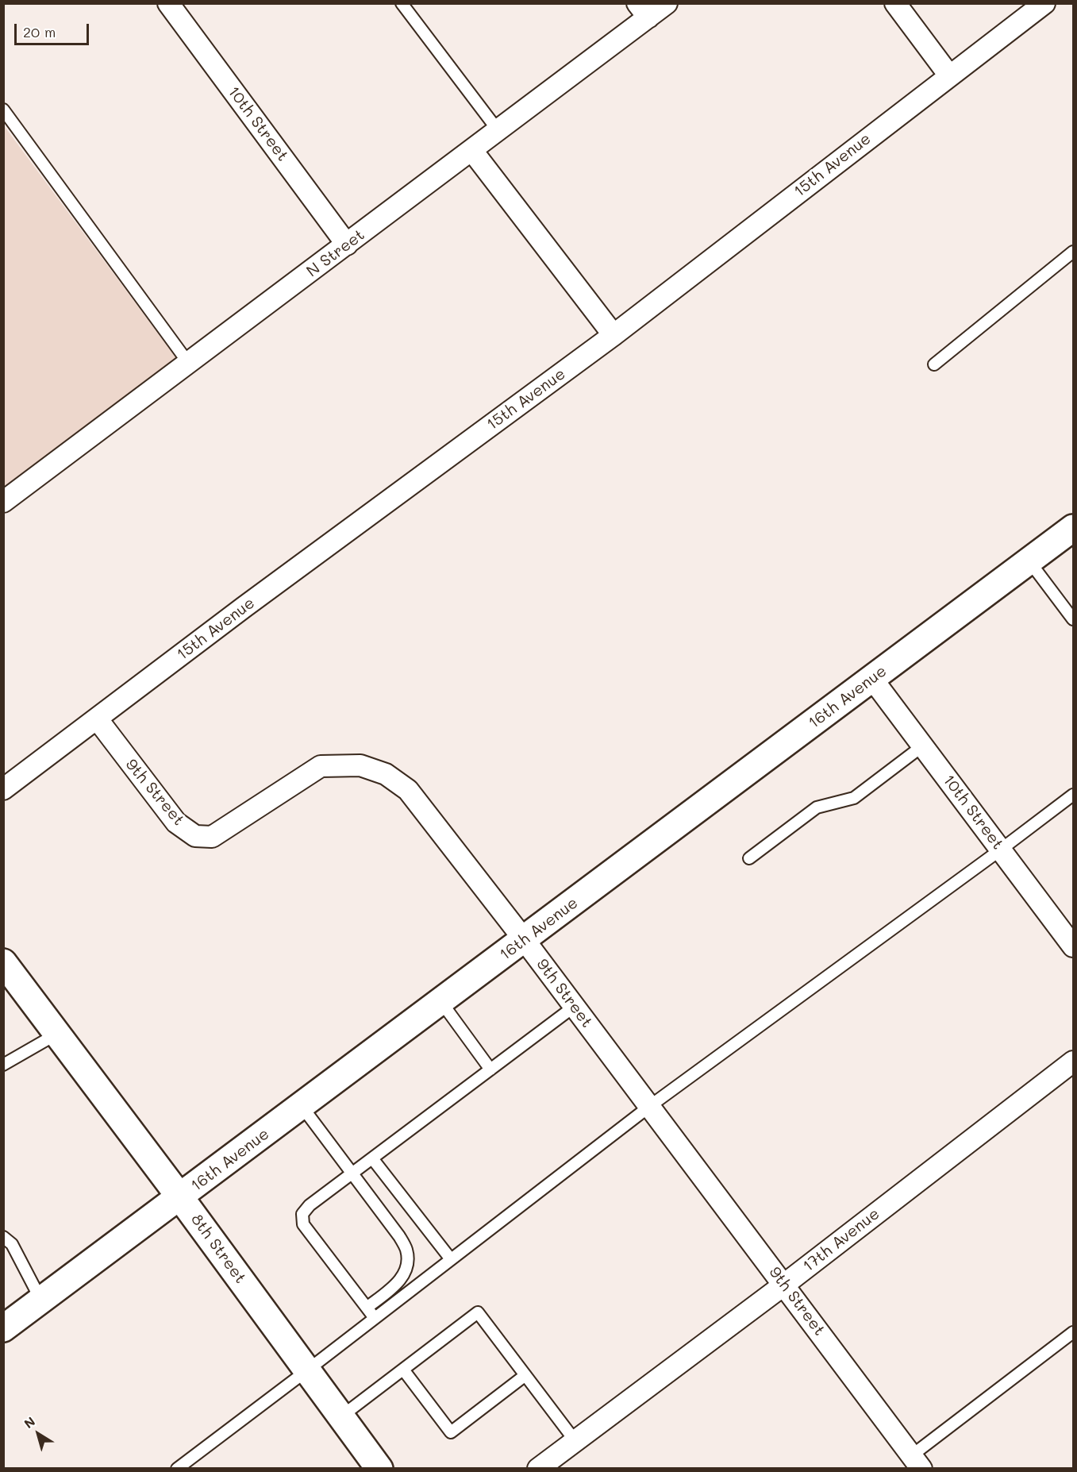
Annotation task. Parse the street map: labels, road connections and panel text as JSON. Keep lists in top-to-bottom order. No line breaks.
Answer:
{"streets":{"main road":["16th Avenue","8th Street"],"street":["10th Street","15th Avenue","N Street","9th Street","17th Avenue"]},"crossings":[["10th Street","N Street"],["10th Street","16th Avenue"],["15th Avenue","9th Street"],["16th Avenue","9th Street"],["16th Avenue","8th Street"],["9th Street","17th Avenue"]],"scale_bar":"20 m","north":"top left"}
